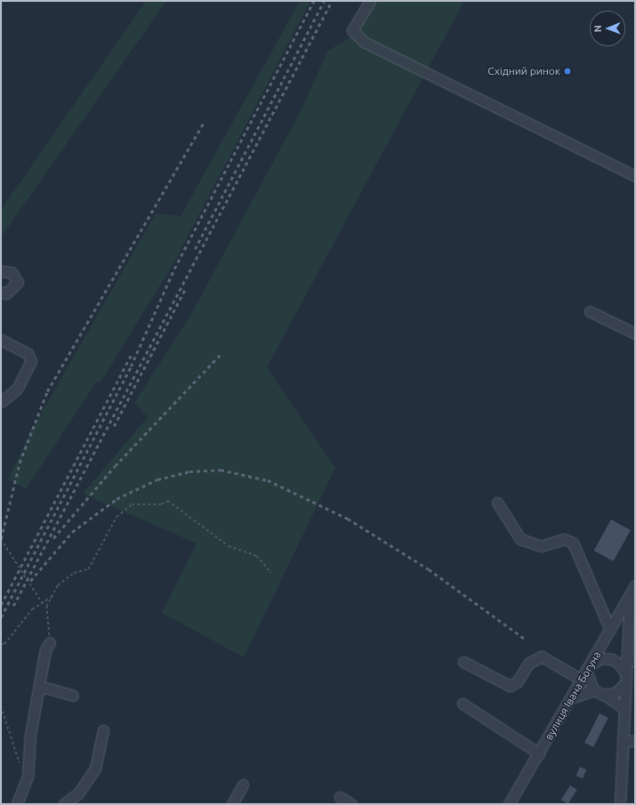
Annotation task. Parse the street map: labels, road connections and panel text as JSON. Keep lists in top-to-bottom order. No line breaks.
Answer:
{"streets":{"street":["вулиця Івана Богуна"]},"places":["Східний ринок"],"north":"left"}
